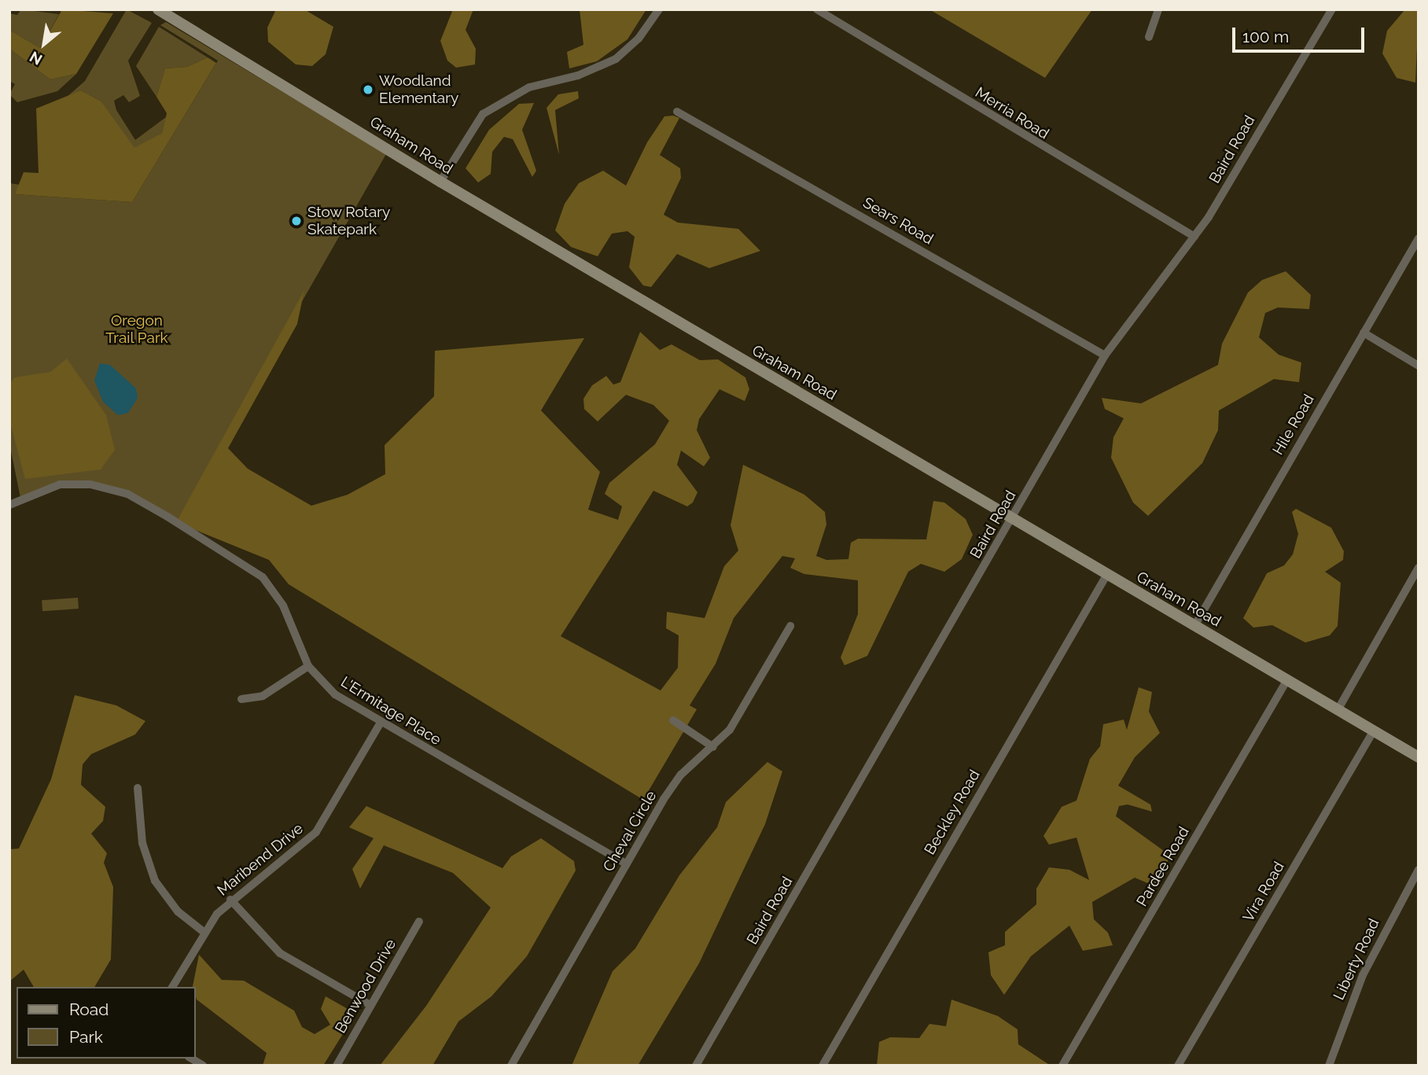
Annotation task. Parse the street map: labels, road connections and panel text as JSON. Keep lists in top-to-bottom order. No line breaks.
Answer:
{"streets":{"main road":["Graham Road"],"street":["Merria Road","Baird Road","Sears Road","Hile Road","L'Ermitage Place","Beckley Road","Cheval Circle","Maribend Drive","Pardee Road","Vira Road","Liberty Road","Benwood Drive"]},"crossings":[["Merria Road","Baird Road"],["Graham Road","Baird Road"],["Graham Road","Hile Road"],["Graham Road","Beckley Road"],["Graham Road","Pardee Road"],["Graham Road","Vira Road"],["Baird Road","Sears Road"],["L'Ermitage Place","Cheval Circle"],["L'Ermitage Place","Maribend Drive"]],"parks":["Oregon Trail Park"],"places":["Woodland Elementary","Stow Rotary Skatepark"],"legend":["Road","Park"],"scale_bar":"100 m","north":"bottom left"}
